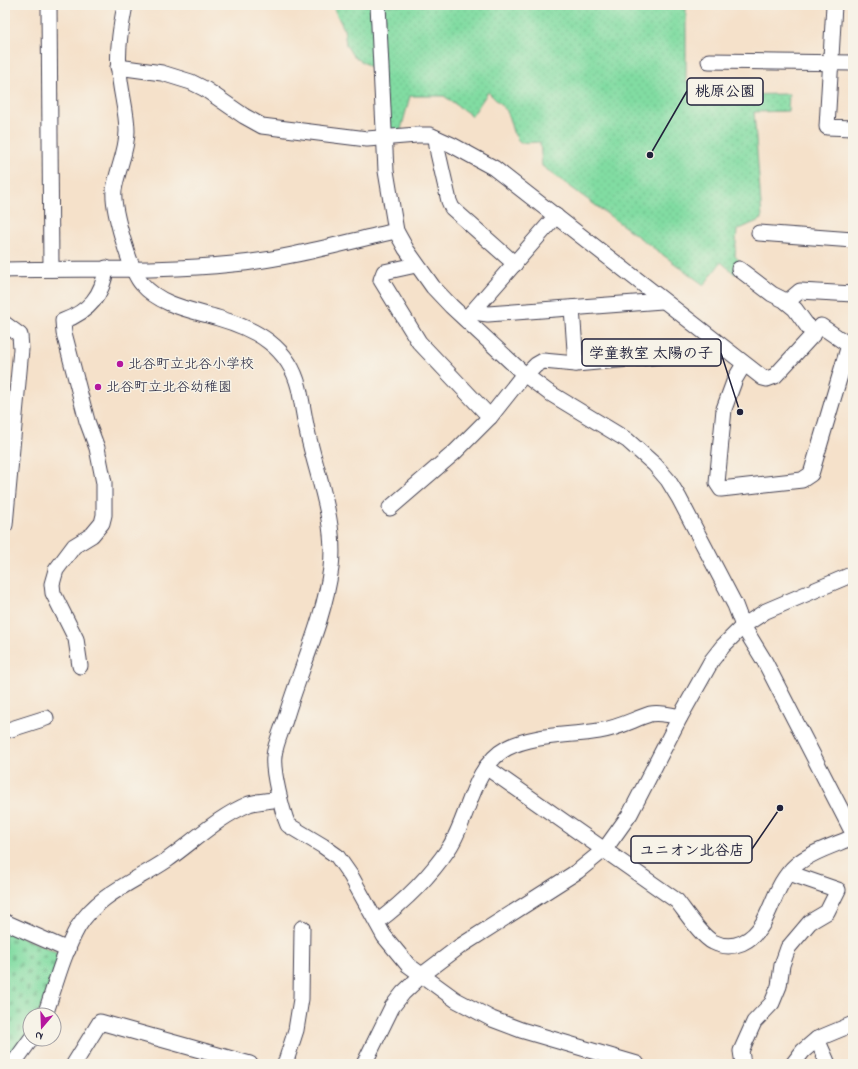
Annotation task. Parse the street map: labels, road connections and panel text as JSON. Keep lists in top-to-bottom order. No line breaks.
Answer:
{"places":["桃原公園","北谷町立北谷小学校","北谷町立北谷幼稚園","学童教室 太陽の子","ユニオン北谷店"],"north":"bottom"}
